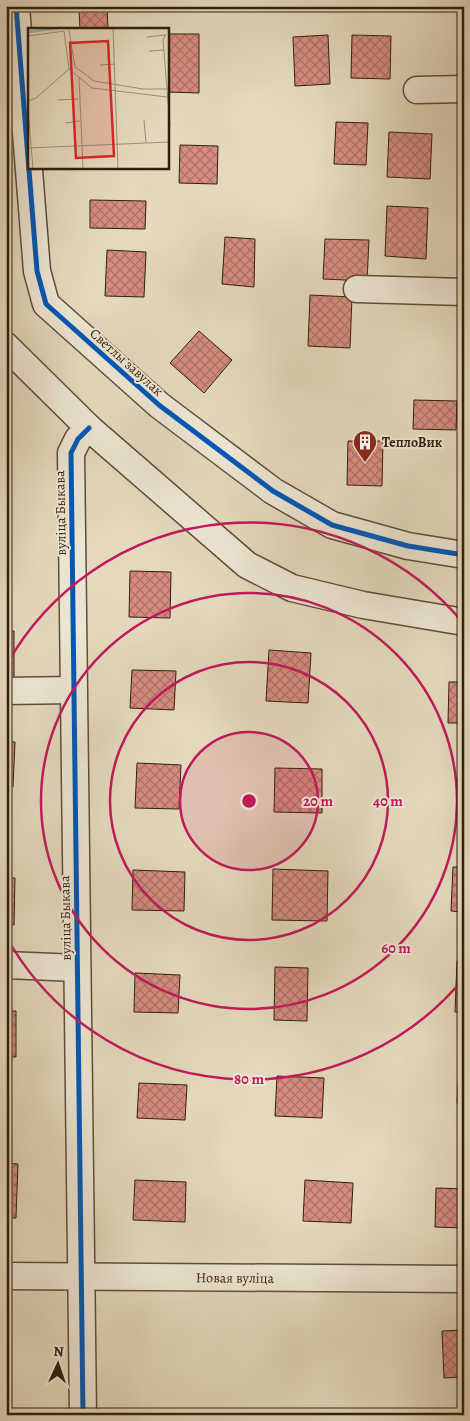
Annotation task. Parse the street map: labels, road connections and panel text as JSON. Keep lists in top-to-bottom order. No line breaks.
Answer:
{"streets":{"street":["Светлы завулак","вуліца Быкава","Новая вуліца"]},"crossings":[["вуліца Быкава","Новая вуліца"]],"places":{"building":["ТеплоВик"]},"north":"top","rings":["20 m","40 m","60 m","80 m"]}
